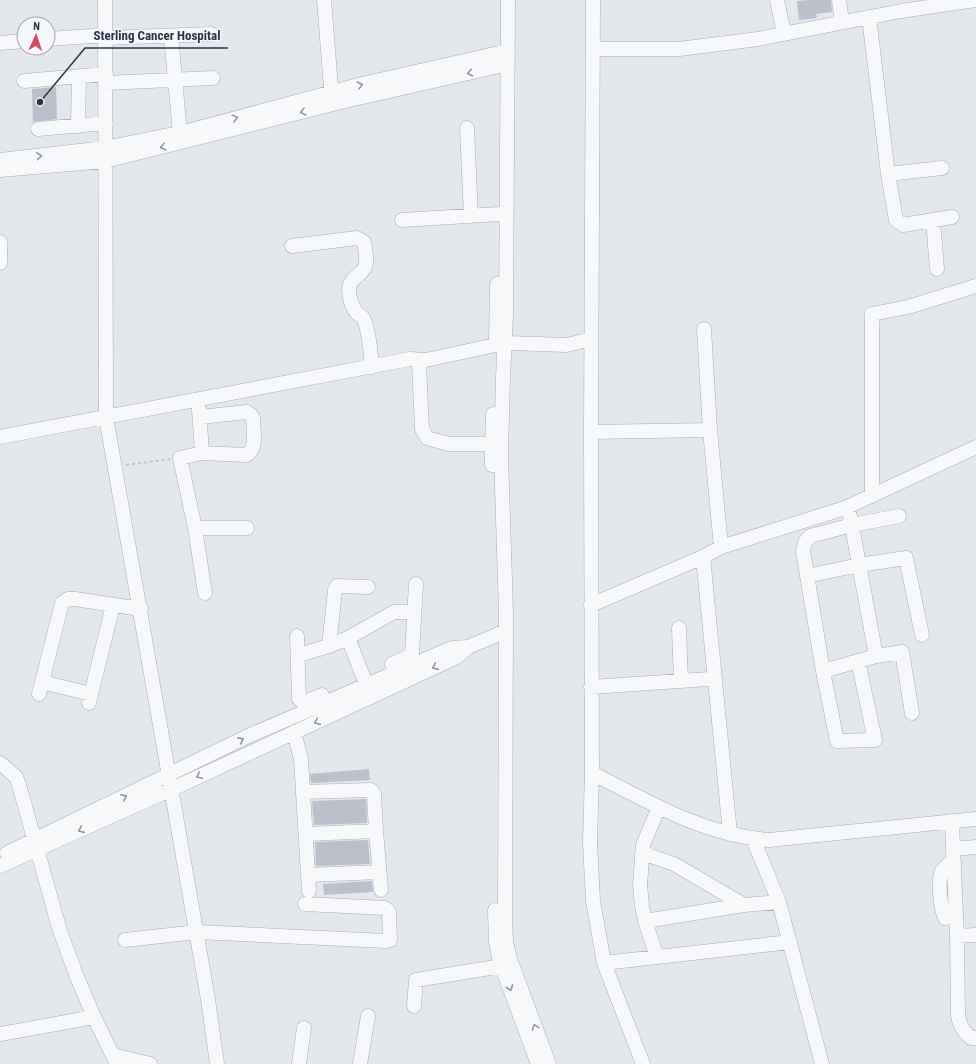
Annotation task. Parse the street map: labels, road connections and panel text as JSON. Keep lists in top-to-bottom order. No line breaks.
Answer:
{"places":["Sterling Cancer Hospital"],"north":"top"}
